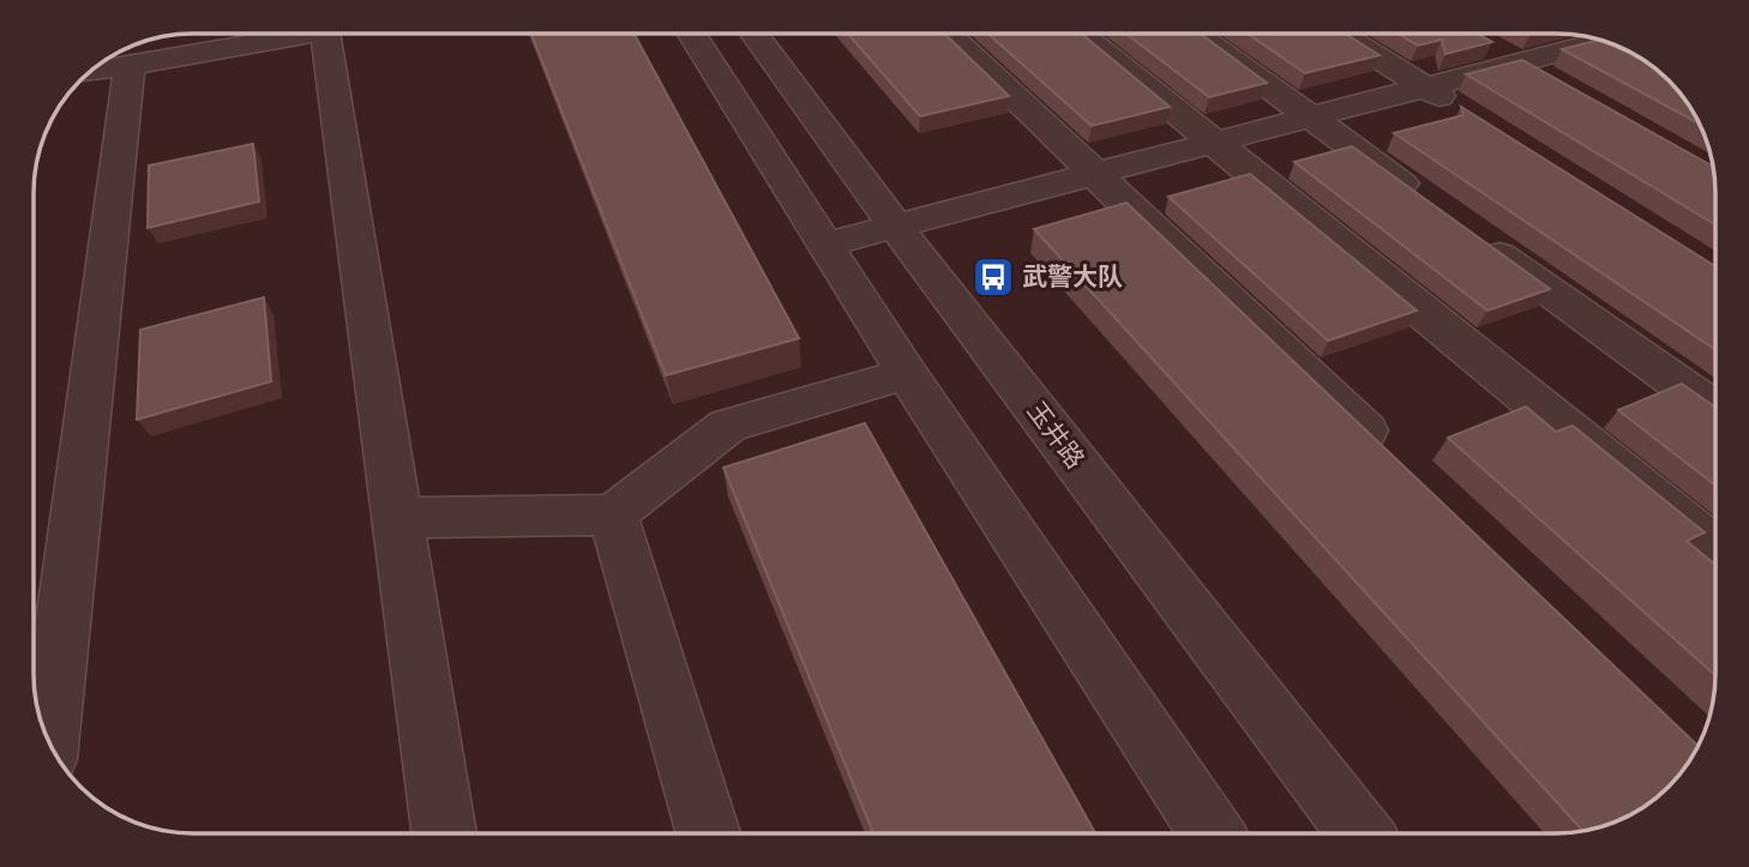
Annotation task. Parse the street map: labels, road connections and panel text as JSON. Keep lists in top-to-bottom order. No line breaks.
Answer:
{"streets":{"street":["玉井路"]},"places":{"bus stop":["武警大队"]}}
